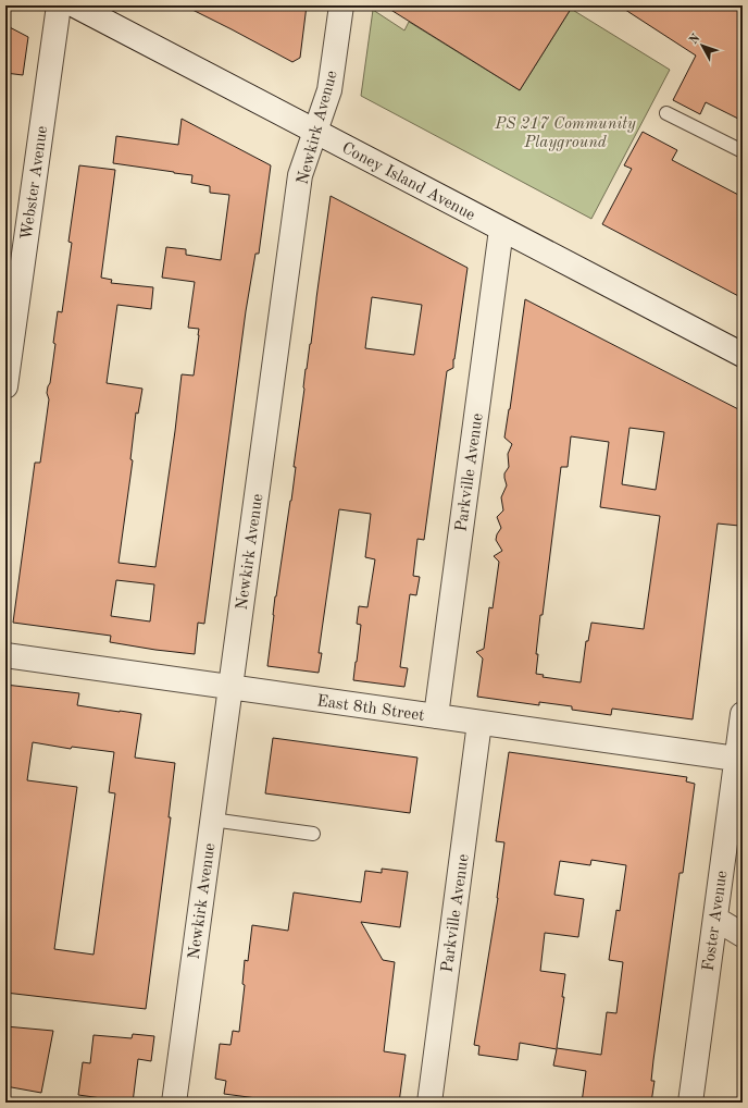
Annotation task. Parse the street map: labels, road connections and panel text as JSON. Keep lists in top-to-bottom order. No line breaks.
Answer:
{"streets":{"street":["Newkirk Avenue","Coney Island Avenue","Webster Avenue","Parkville Avenue","East 8th Street","Foster Avenue"]},"crossings":[["Newkirk Avenue","Coney Island Avenue"],["Newkirk Avenue","East 8th Street"],["Coney Island Avenue","Parkville Avenue"],["Parkville Avenue","East 8th Street"],["East 8th Street","Foster Avenue"]],"parks":["PS 217 Community Playground"],"north":"top left"}
